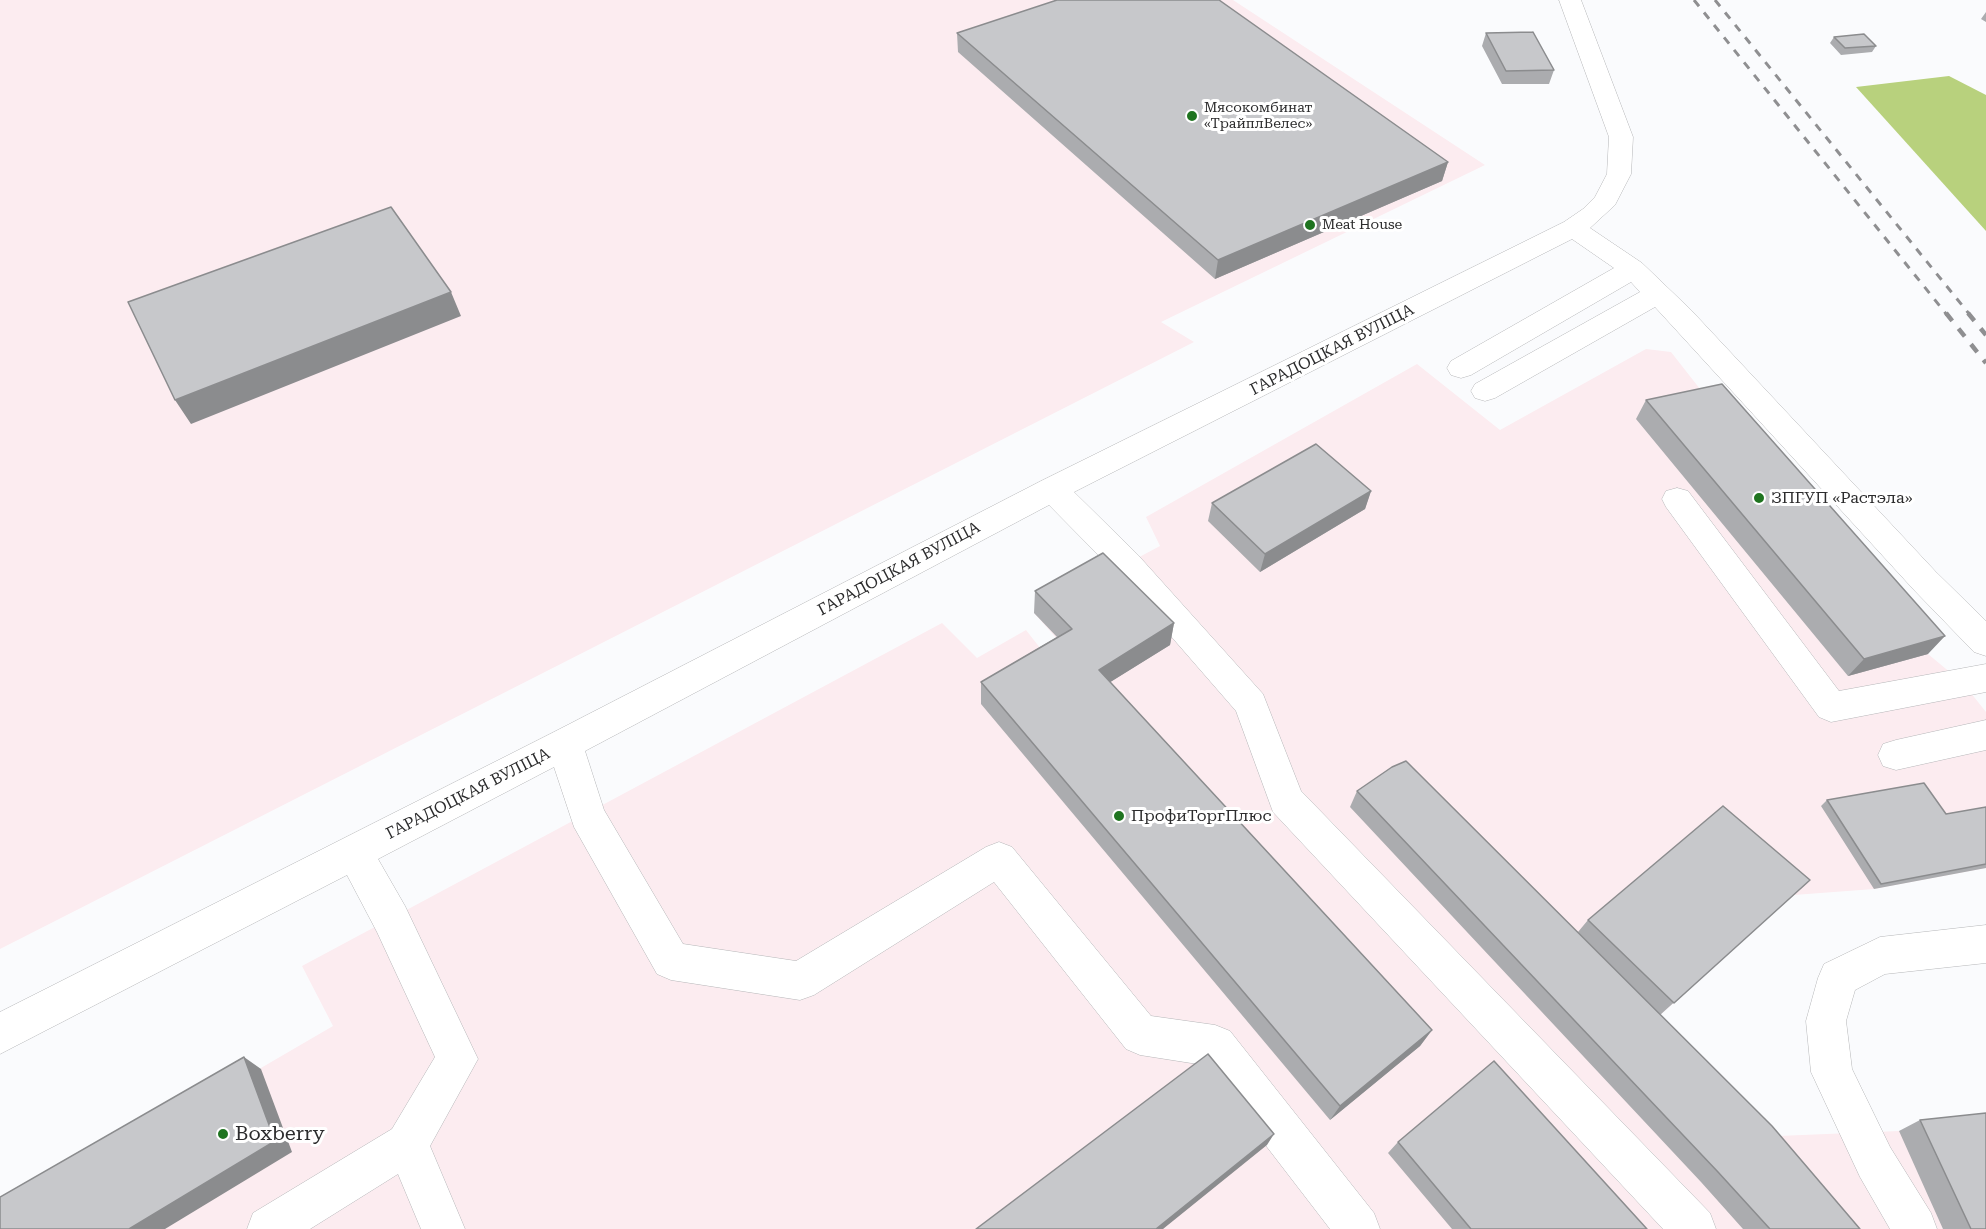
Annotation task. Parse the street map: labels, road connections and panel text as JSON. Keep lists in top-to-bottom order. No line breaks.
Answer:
{"streets":{"street":["ГАРАДОЦКАЯ ВУЛІЦА"]},"places":["Мясокомбинат «ТрайплВелес»","Meat House","ЗПГУП «Растэла»","ПрофиТоргПлюс","Boxberry"]}
